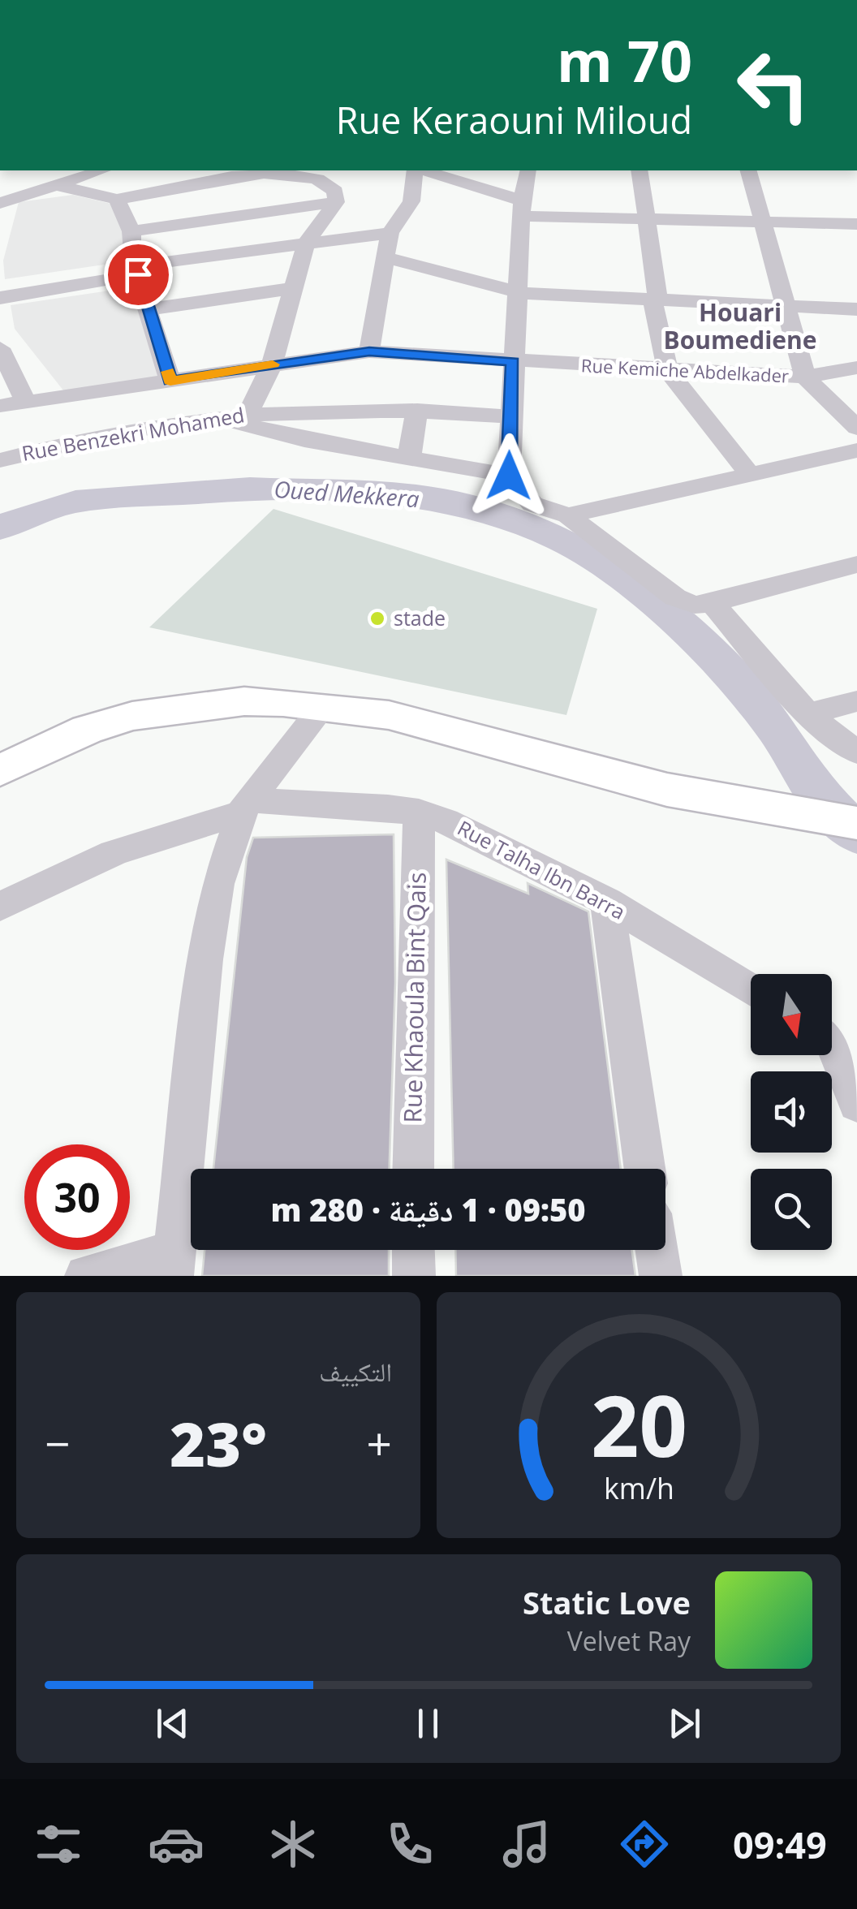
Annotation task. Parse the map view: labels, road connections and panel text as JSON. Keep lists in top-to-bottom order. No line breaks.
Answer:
{"streets":{"street":["Rue Kemiche Abdelkader","Rue Benzekri Mohamed","Rue Talha Ibn Barra","Rue Khaoula Bint Qais"]},"crossings":[["Rue Talha Ibn Barra","Rue Khaoula Bint Qais"]],"districts":["Houari Boumediene"],"water":["Oued Mekkera"],"places":["stade"],"north":"bottom","page":{"turn":["70 m","Rue Keraouni Miloud"],"limit":"30","trip":"09:50 · 1 دقيقة · 280 m","tile":"التكييف","heat":["−","23°","+"],"song":["Static Love","Velvet Ray"],"tabs":"09:49","gauge":["20","km/h"]}}
